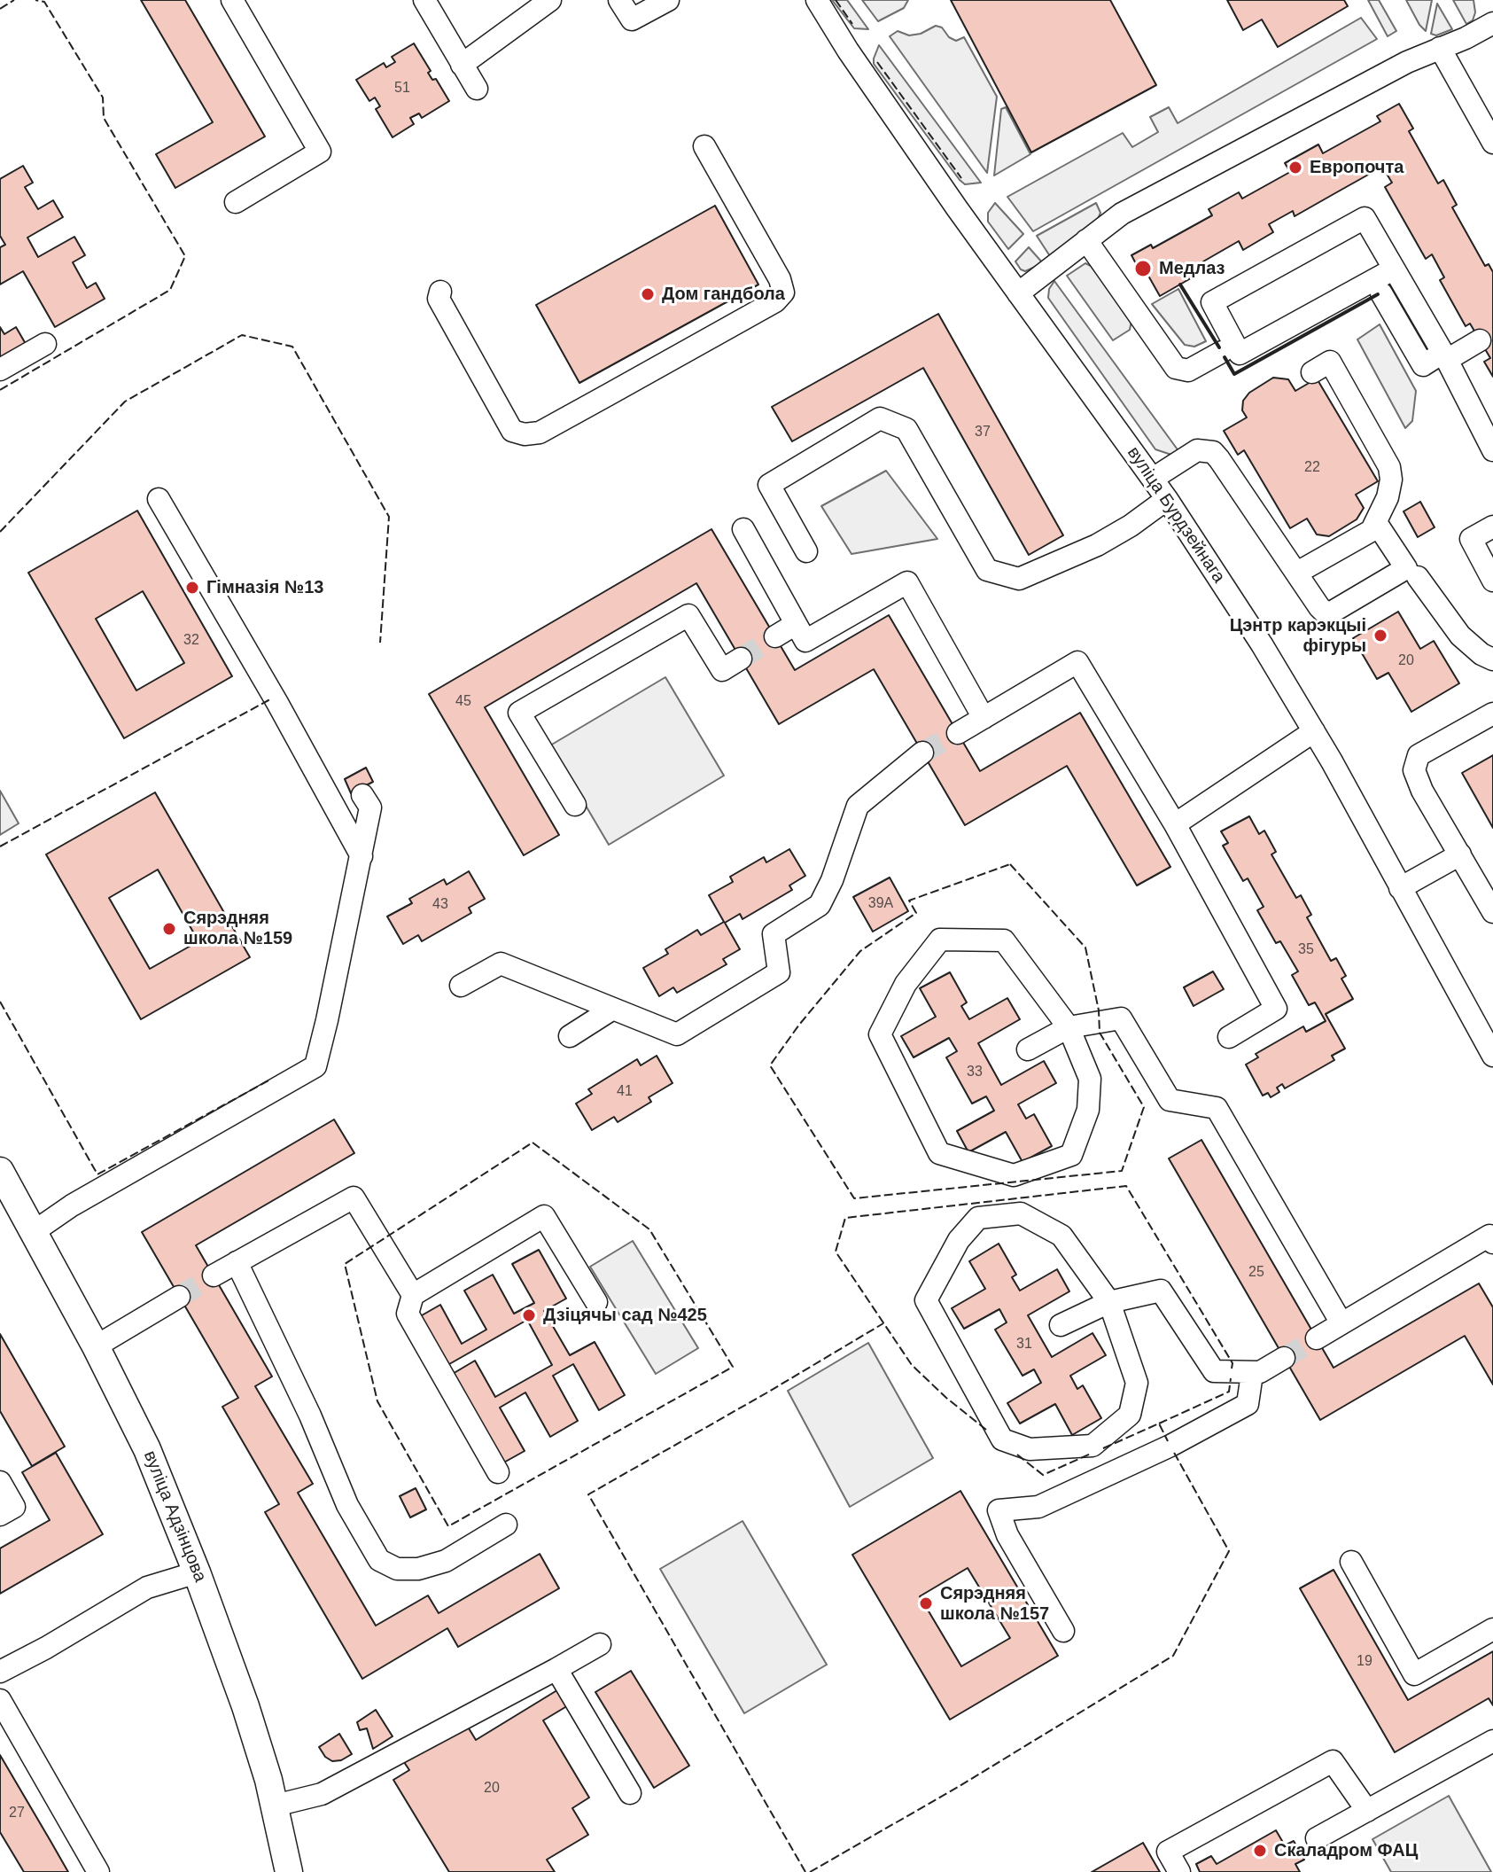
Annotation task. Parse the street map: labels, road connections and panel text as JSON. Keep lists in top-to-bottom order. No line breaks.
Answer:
{"streets":{"main road":["вуліца Адзінцова"],"street":["вуліца Бурдзейнага"]},"places":["Европочта","Медлаз","Дом гандбола","Гімназія №13","Цэнтр карэкцыі фігуры","Сярэдняя школа №159","Дзіцячы сад №425","Сярэдняя школа №157","Скаладром ФАЦ"],"house_numbers":["51","37","22","32","20","45","39А","43","35","33","41","25","31","19","20","27"]}
